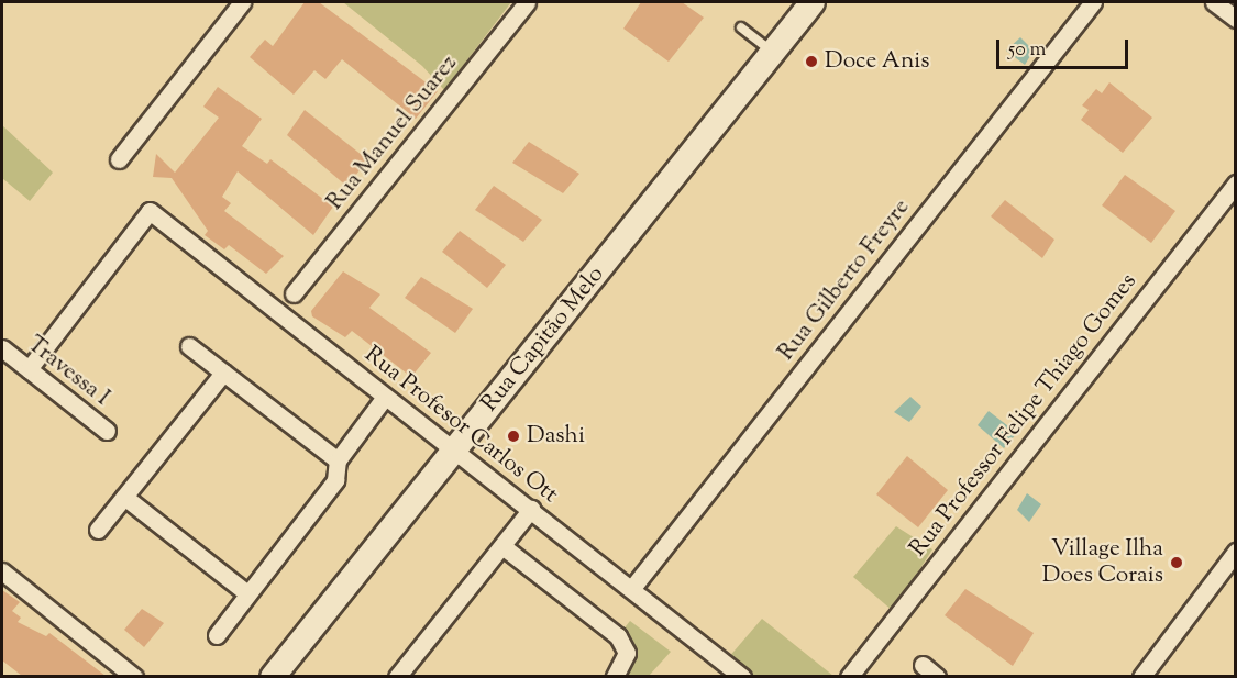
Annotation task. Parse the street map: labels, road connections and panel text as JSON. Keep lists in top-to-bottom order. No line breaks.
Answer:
{"streets":{"main road":["Rua Capitão Melo"],"street":["Rua Manuel Suarez","Rua Gilberto Freyre","Travessa I","Rua Professor Felipe Thiago Gomes","Rua Profesor Carlos Ott"]},"crossings":[["Rua Gilberto Freyre","Rua Profesor Carlos Ott"],["Rua Capitão Melo","Rua Profesor Carlos Ott"],["Travessa I","Rua Profesor Carlos Ott"]],"places":["Doce Anis","Dashi","Village Ilha Does Corais"],"scale_bar":"50 m"}
